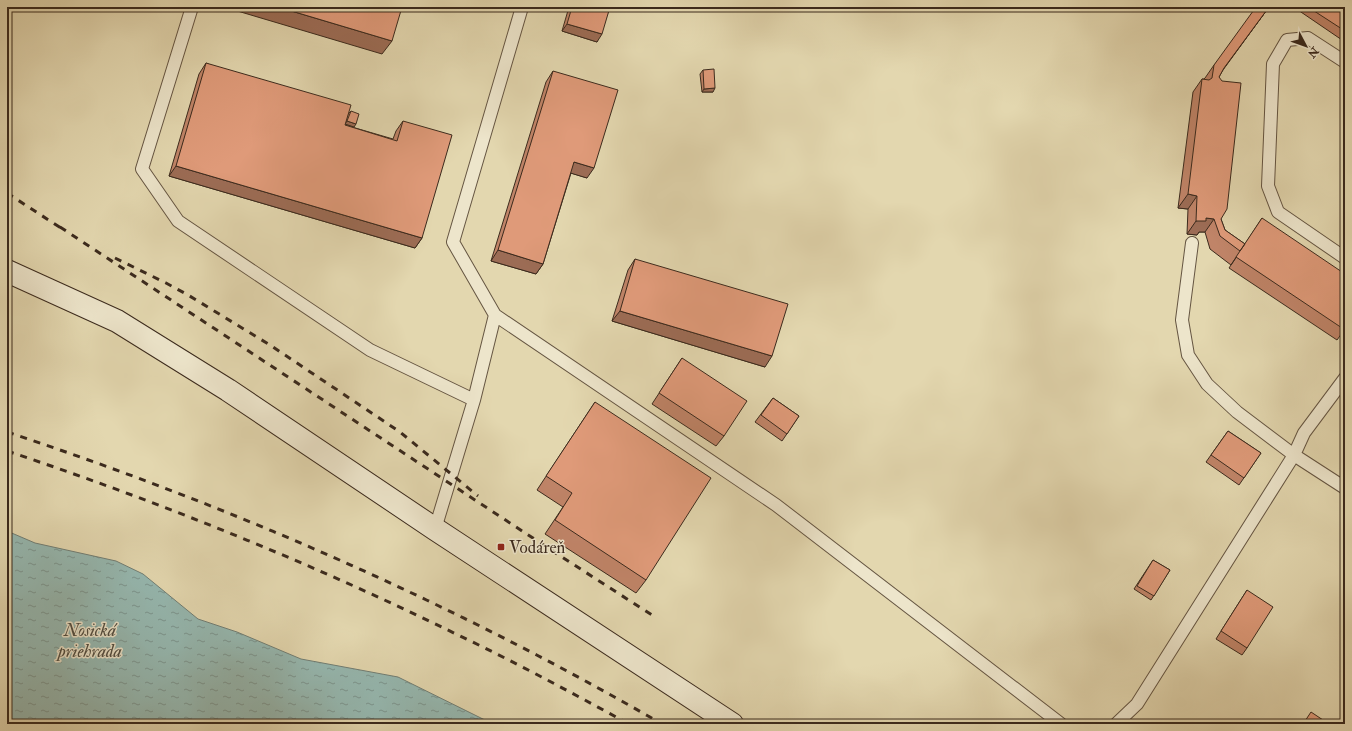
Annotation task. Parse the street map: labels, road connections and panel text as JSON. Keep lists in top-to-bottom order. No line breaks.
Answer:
{"water":["Nosická priehrada"],"places":{"transit":["Vodáreň"]},"north":"bottom right"}
